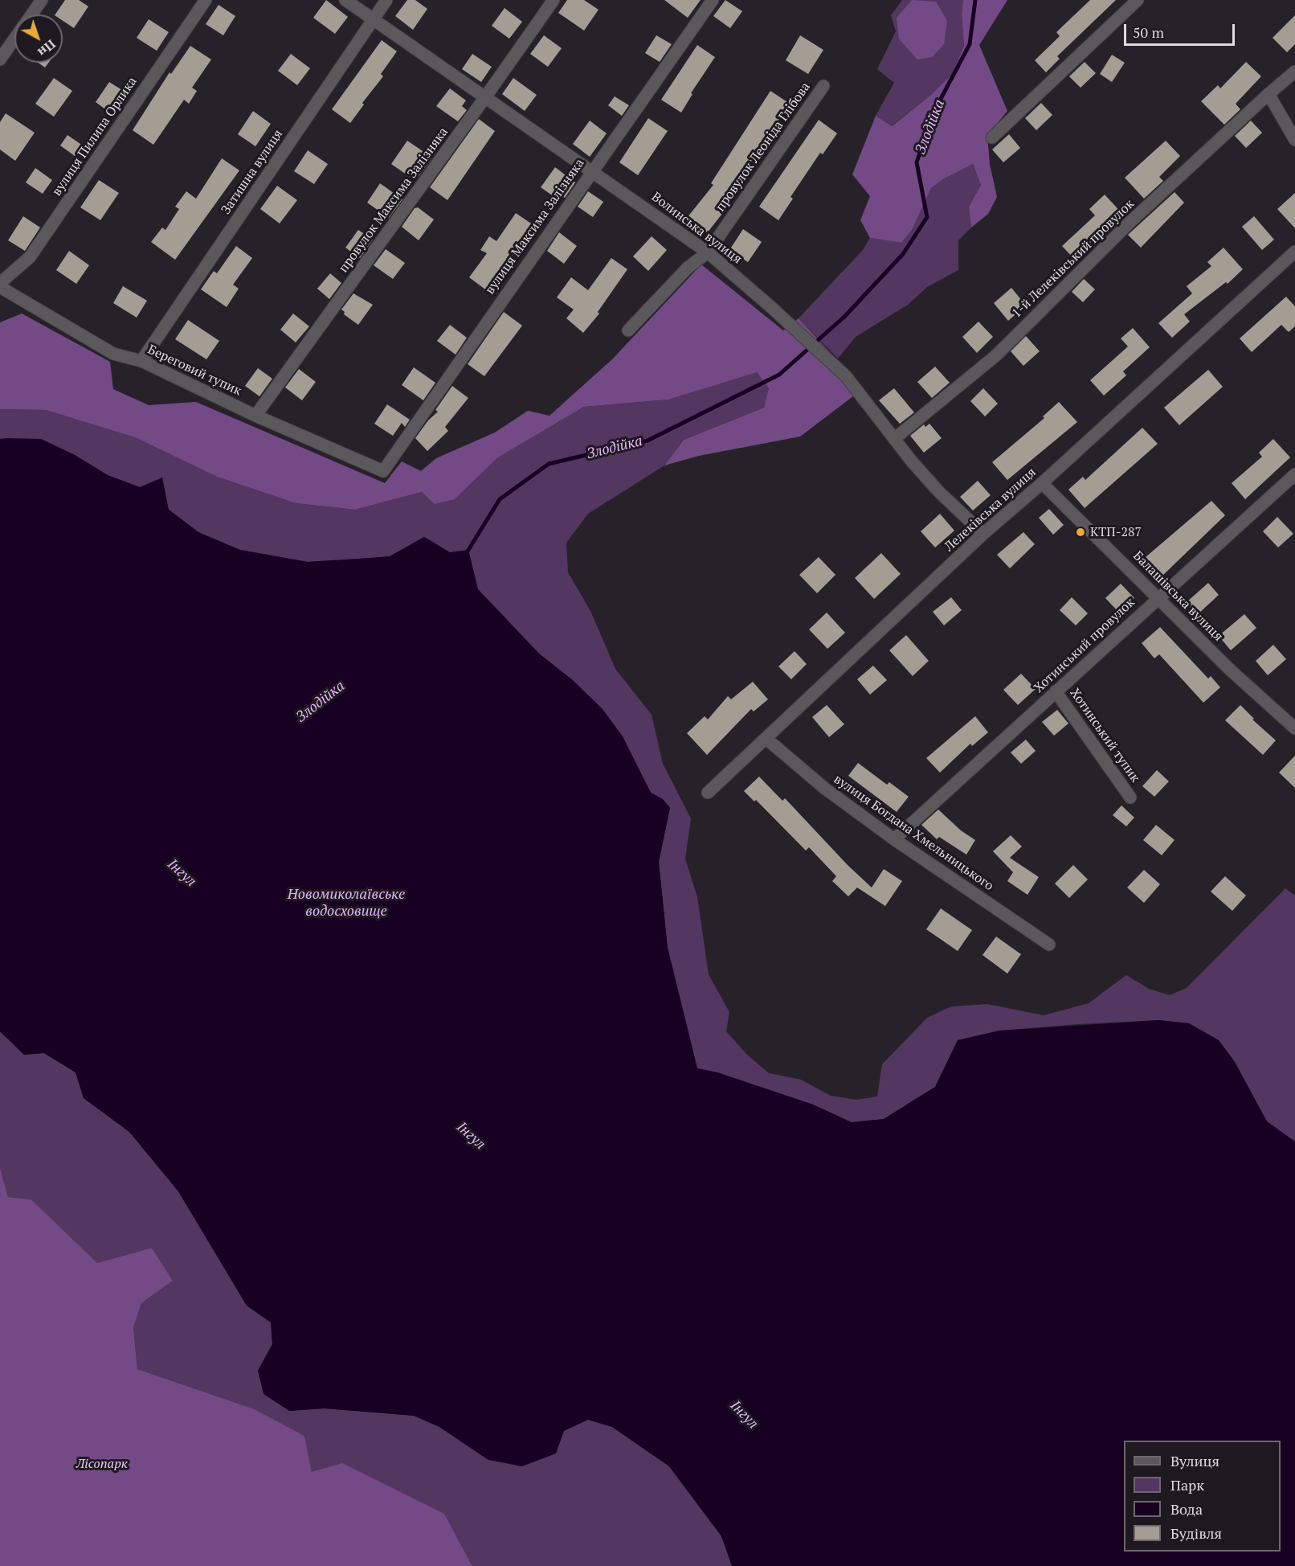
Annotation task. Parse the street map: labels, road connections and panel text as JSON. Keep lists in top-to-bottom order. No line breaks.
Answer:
{"streets":{"street":["вулиця Пилипа Орлика","провулок Леоніда Глібова","Затишна вулиця","провулок Максима Залізняка","вулиця Максима Залізняка","Волинська вулиця","1-й Лелеківський провулок","Береговий тупик","Лелеківська вулиця","Балашівська вулиця","Хотинський провулок","Хотинський тупик","вулиця Богдана Хмельницького"]},"crossings":[["провулок Леоніда Глібова","Волинська вулиця"],["Затишна вулиця","Волинська вулиця"],["Затишна вулиця","Береговий тупик"],["провулок Максима Залізняка","Волинська вулиця"],["провулок Максима Залізняка","Береговий тупик"],["вулиця Максима Залізняка","Волинська вулиця"],["вулиця Максима Залізняка","Береговий тупик"],["Волинська вулиця","1-й Лелеківський провулок"],["Волинська вулиця","Лелеківська вулиця"],["Лелеківська вулиця","Балашівська вулиця"],["Лелеківська вулиця","вулиця Богдана Хмельницького"],["Балашівська вулиця","Хотинський провулок"],["Хотинський провулок","Хотинський тупик"],["Хотинський провулок","вулиця Богдана Хмельницького"]],"water":["Злодійка","Інгул","Новомиколаївське водосховище"],"parks":["Лісопарк"],"places":["КТП-287"],"legend":["Вулиця","Парк","Вода","Будівля"],"scale_bar":"50 m","north":"bottom right"}
